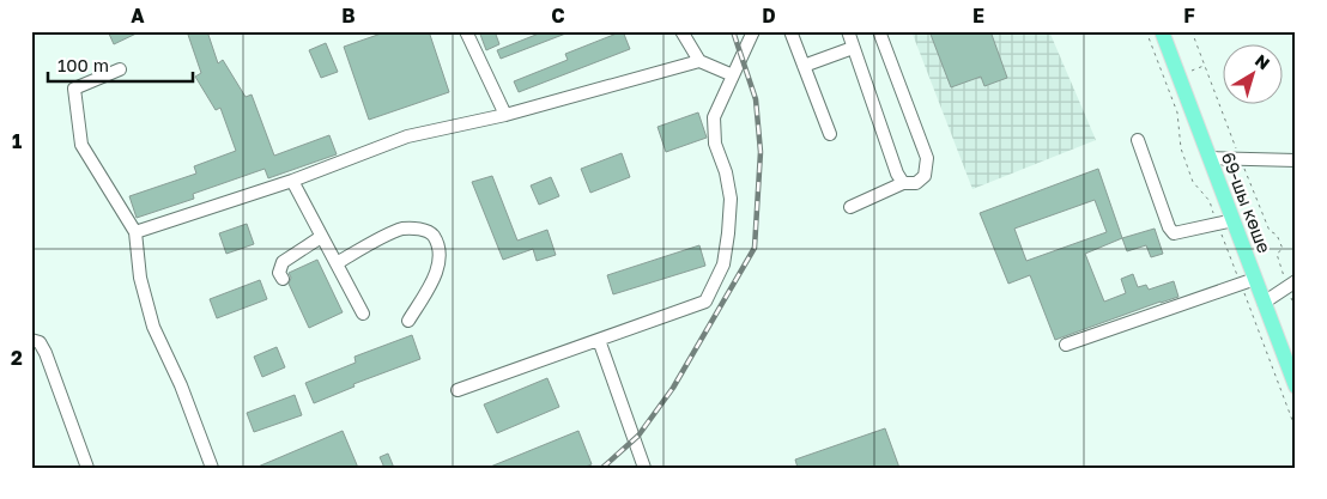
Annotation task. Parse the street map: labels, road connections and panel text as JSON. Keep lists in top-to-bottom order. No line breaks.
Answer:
{"streets":{"main road":["69-шы көше"]},"scale_bar":"100 m","north":"top right","grid":{"columns":["A","B","C","D","E","F"],"rows":["1","2"]}}
